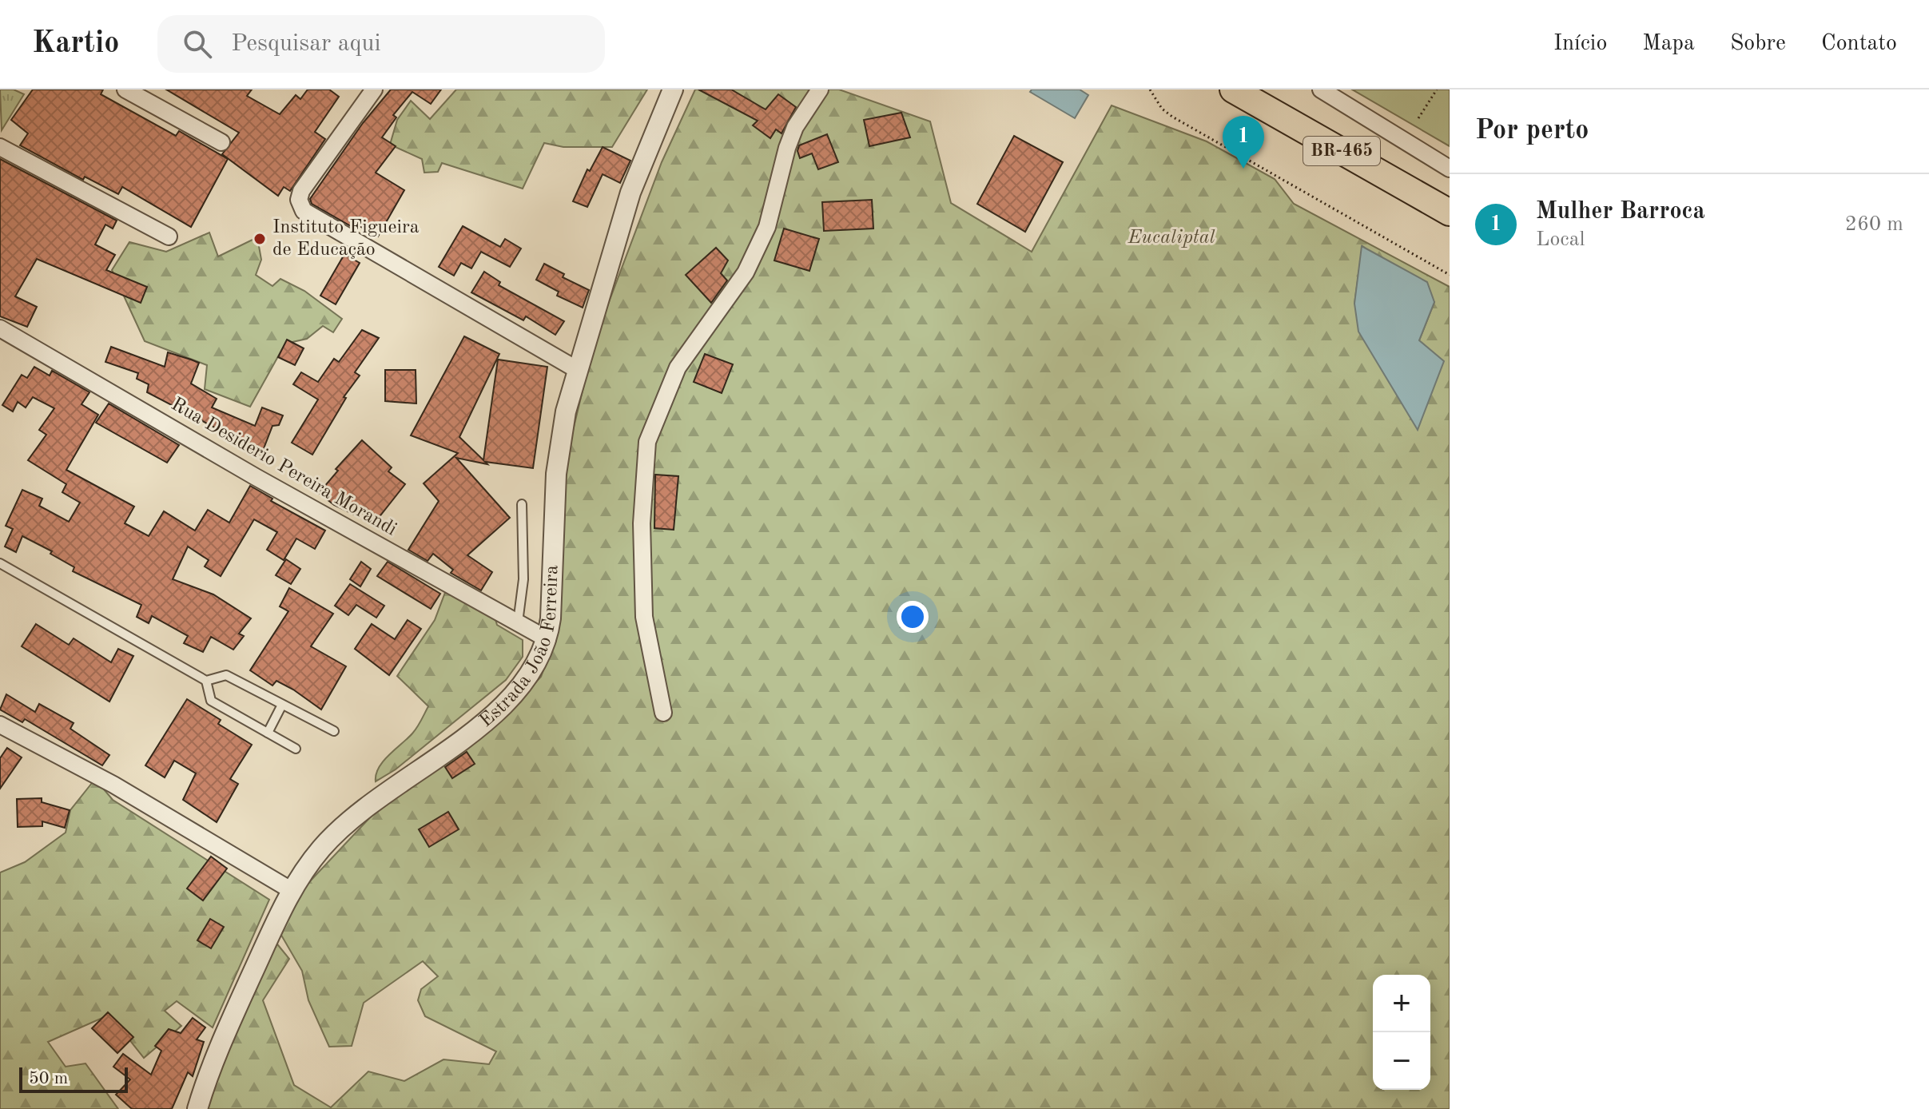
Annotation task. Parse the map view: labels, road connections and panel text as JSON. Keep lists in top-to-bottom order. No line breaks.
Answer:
{"streets":{"highway":["BR-465"],"street":["Rua Desiderio Pereira Morandi","Estrada João Ferreira"]},"crossings":[["Rua Desiderio Pereira Morandi","Estrada João Ferreira"]],"parks":["Eucaliptal"],"places":["Instituto Figueira de Educação"],"scale_bar":"50 m","page":{"header":"Kartio","search":"Pesquisar aqui","nav":["Início","Mapa","Sobre","Contato"],"heading":"Por perto","pins":"1","list":[{"mark":"1","name":"Mulher Barroca","note":"Local","value":"260 m"}],"map_buttons":["+","−"],"scale":"50 m"}}
